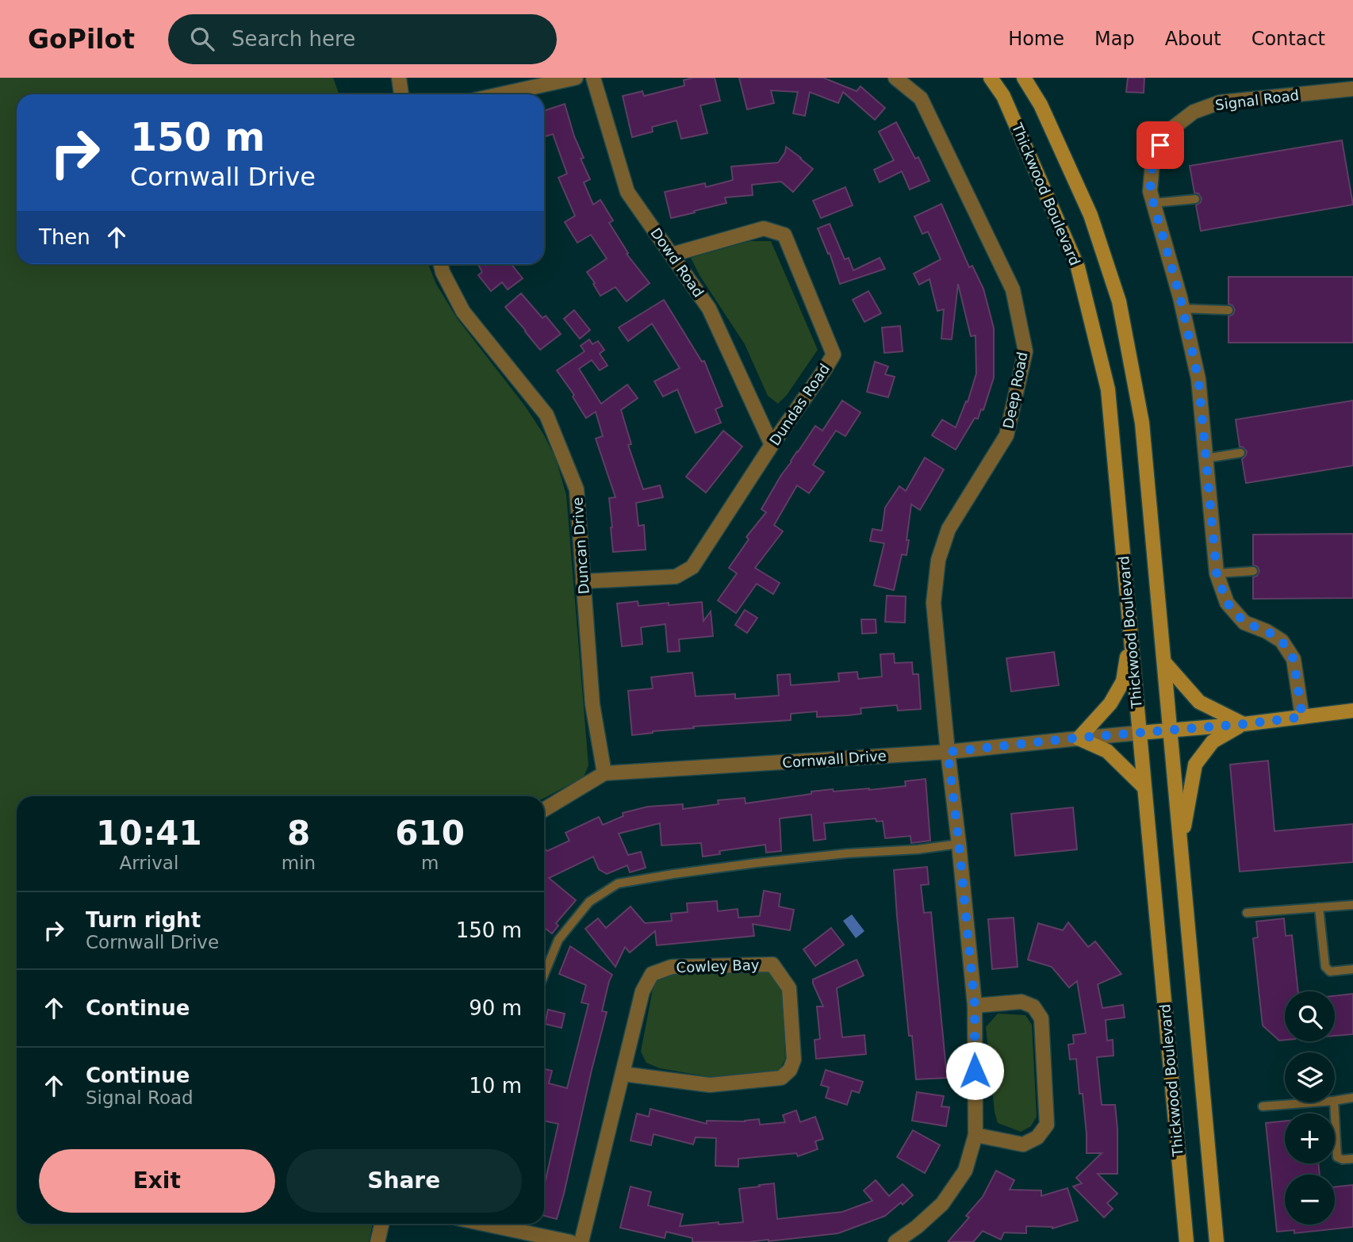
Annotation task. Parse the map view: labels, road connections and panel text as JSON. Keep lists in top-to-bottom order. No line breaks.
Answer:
{"streets":{"main road":["Thickwood Boulevard"],"street":["Signal Road","Dowd Road","Deep Road","Dundas Road","Duncan Drive","Cornwall Drive","Cowley Bay"]},"crossings":[["Thickwood Boulevard","Cornwall Drive"],["Dowd Road","Dundas Road"],["Deep Road","Cornwall Drive"],["Dundas Road","Duncan Drive"],["Duncan Drive","Cornwall Drive"]],"page":{"header":"GoPilot","search":"Search here","nav":["Home","Map","About","Contact"],"turn":["150 m","Cornwall Drive"],"then":"Then","eta":["10:41","Arrival","8","min","610","m"],"list":[{"name":"Turn right","note":"Cornwall Drive","value":"150 m"},{"name":"Continue","value":"90 m"},{"name":"Continue","note":"Signal Road","value":"10 m"}],"map_buttons":["+","−"],"buttons":["Exit","Share"]}}
